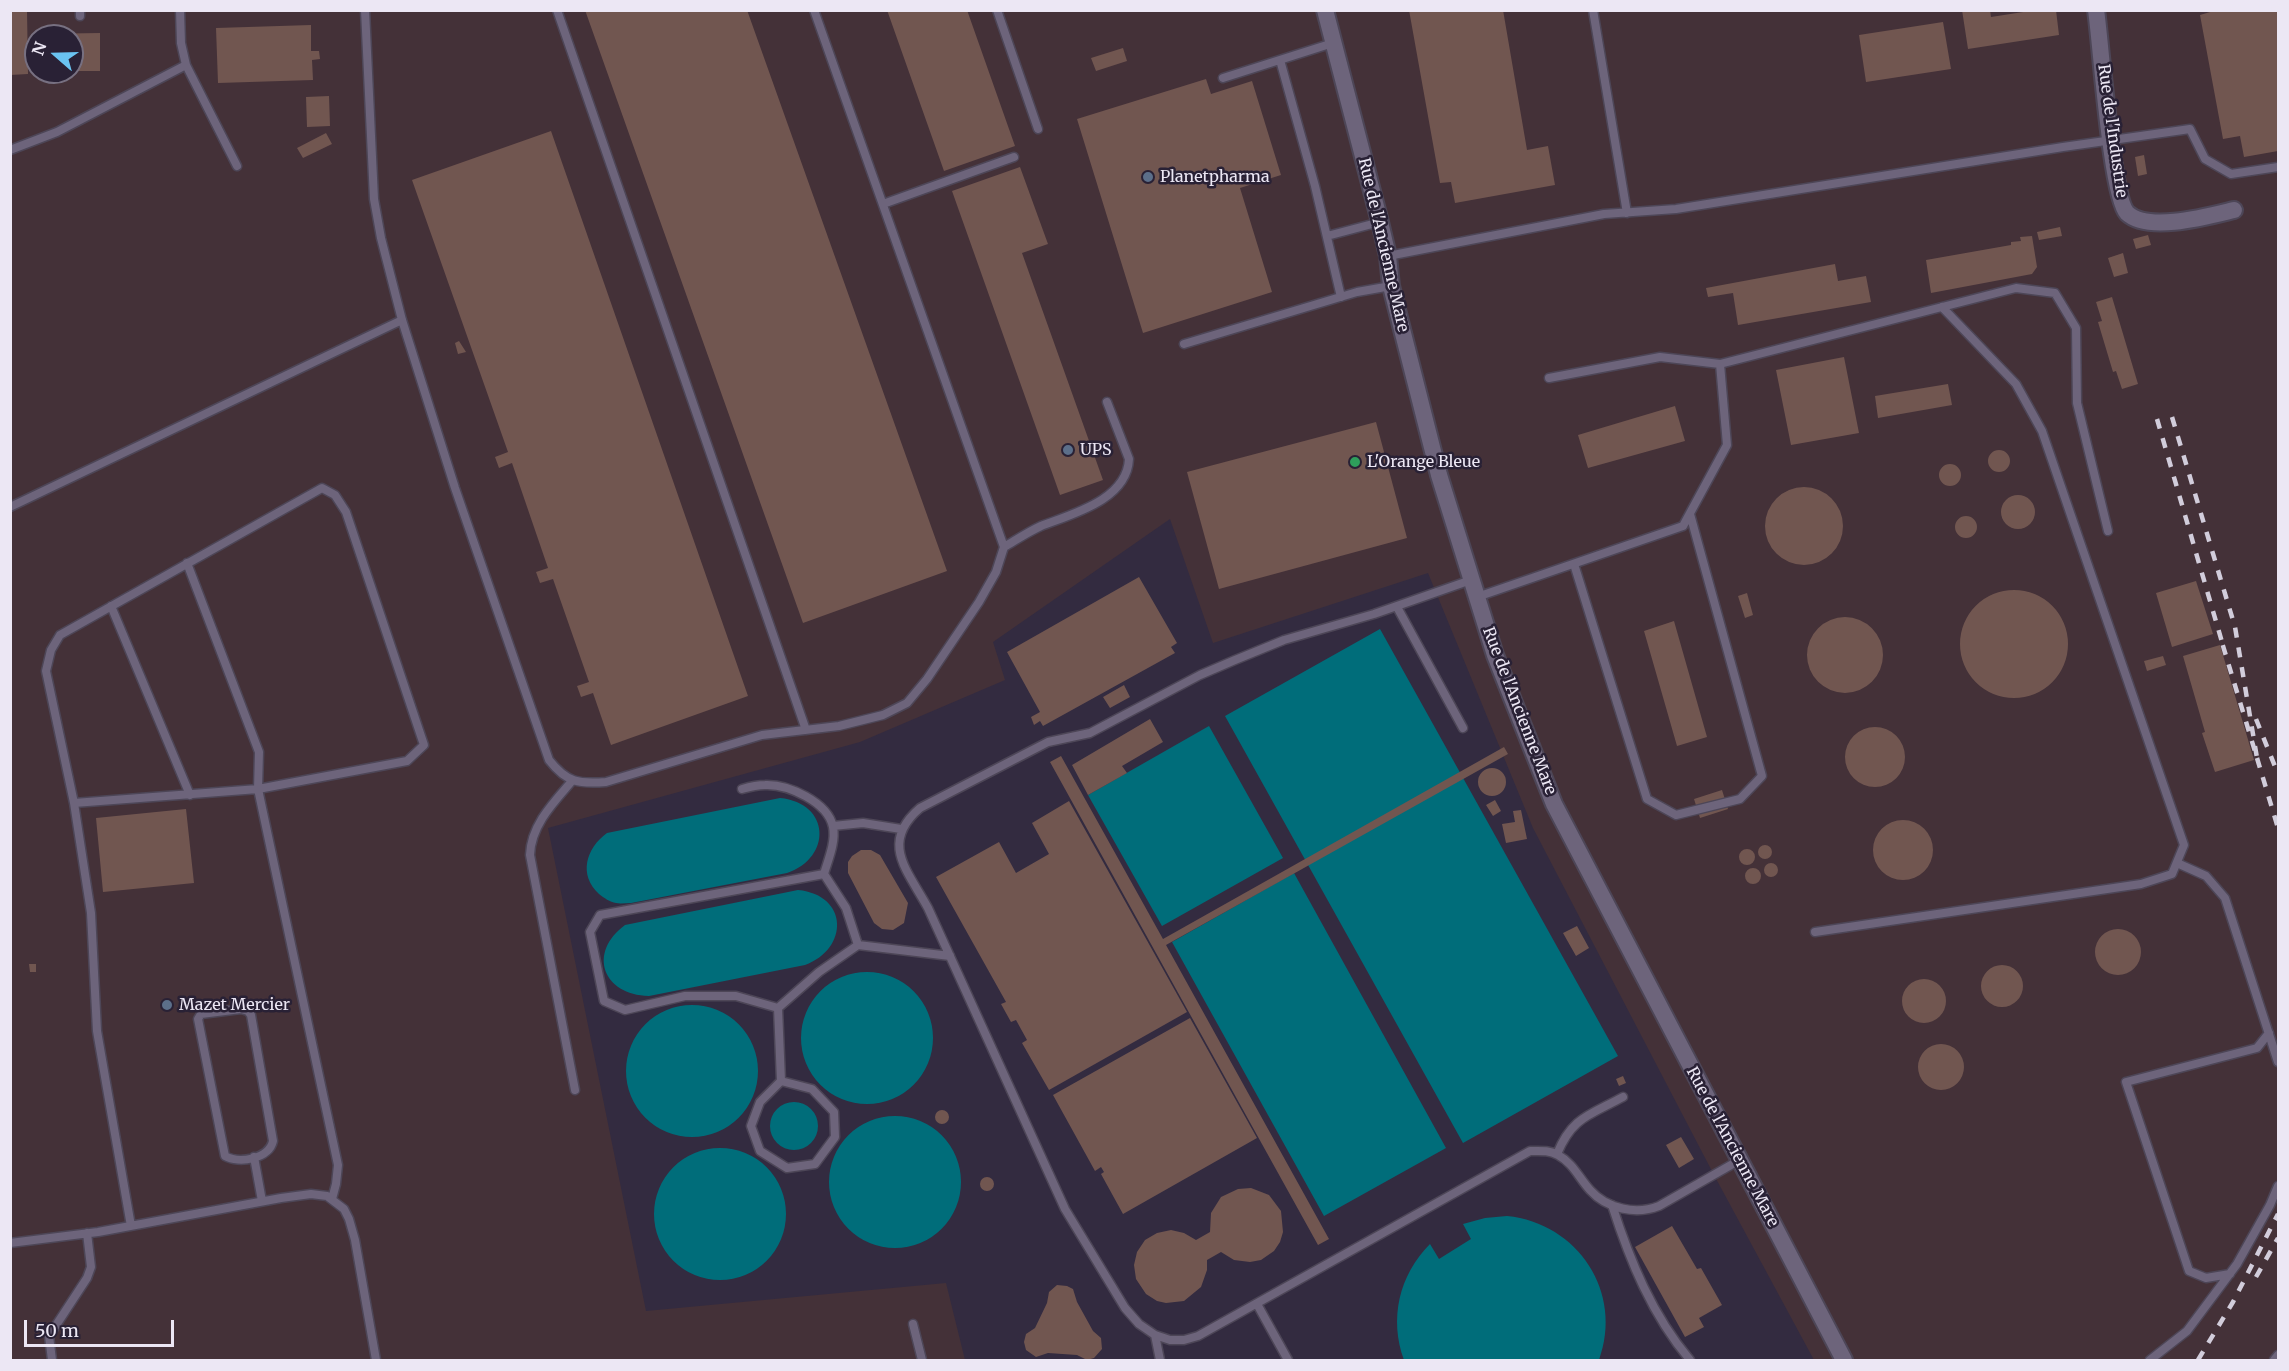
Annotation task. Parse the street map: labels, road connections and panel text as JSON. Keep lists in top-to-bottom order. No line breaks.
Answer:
{"streets":{"street":["Rue de l'Industrie","Rue de l'Ancienne Mare"]},"places":["Planetpharma","UPS","L'Orange Bleue","Mazet Mercier"],"scale_bar":"50 m","north":"left"}
